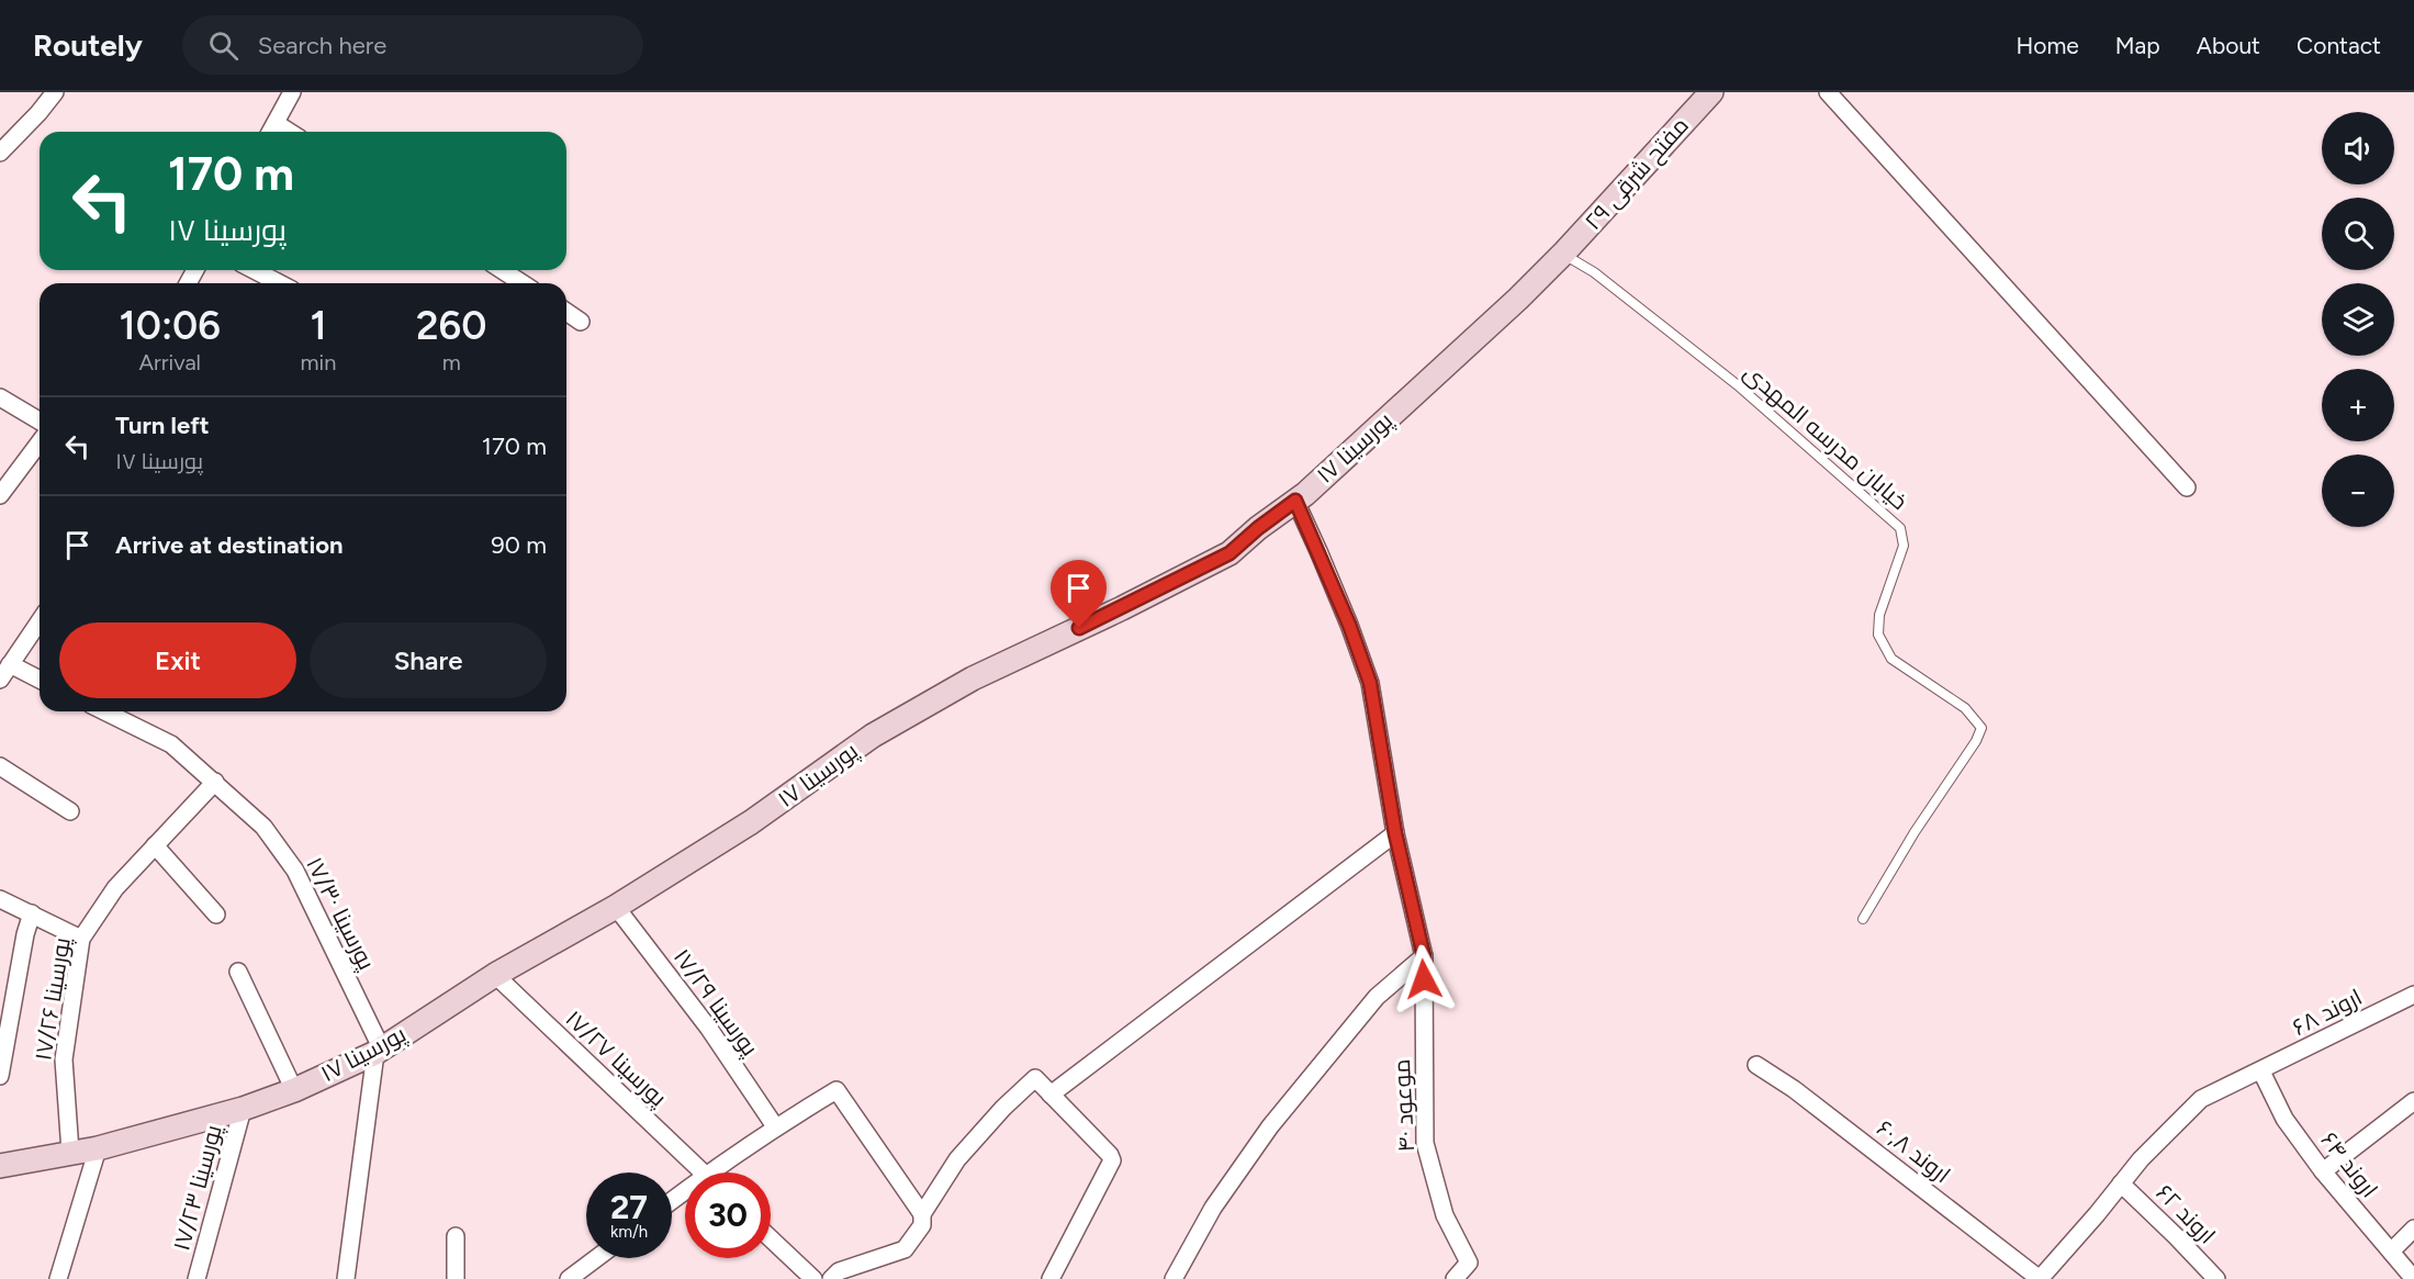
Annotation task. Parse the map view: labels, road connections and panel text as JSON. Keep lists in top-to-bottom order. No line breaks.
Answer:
{"streets":{"street":["مفتح شرقی ۲۹","پورسینا ۱۷","پورسینا ۱۷/۳۰","پورسینا ۱۷/۲۶","پورسینا ۱۷/۲۹","اروند ۶۸","پورسینا ۱۷/۲۷","موعود ۴۰","اروند ۶۰٫۸","اروند ۶۴","پورسینا ۱۷/۲۳","اروند ۶۲"],"lane":["خیابان مدرسه المهدی"]},"crossings":[["مفتح شرقی ۲۹","خیابان مدرسه المهدی"],["مفتح شرقی ۲۹","پورسینا ۱۷"],["خیابان مدرسه المهدی","پورسینا ۱۷"],["پورسینا ۱۷","پورسینا ۱۷/۳۰"],["پورسینا ۱۷","پورسینا ۱۷/۲۶"],["پورسینا ۱۷","پورسینا ۱۷/۲۹"],["پورسینا ۱۷","پورسینا ۱۷/۲۷"],["پورسینا ۱۷","پورسینا ۱۷/۲۳"],["پورسینا ۱۷/۳۰","پورسینا ۱۷/۲۶"],["اروند ۶۸","اروند ۶۰٫۸"],["اروند ۶۸","اروند ۶۴"],["اروند ۶۸","اروند ۶۲"]],"page":{"header":"Routely","search":"Search here","nav":["Home","Map","About","Contact"],"map_buttons":["+","−"],"turn":["170 m","پورسینا ۱۷"],"eta":["10:06","Arrival","1","min","260","m"],"list":[{"name":"Turn left","note":"پورسینا ۱۷","value":"170 m"},{"name":"Arrive at destination","value":"90 m"}],"buttons":["Exit","Share"],"speed":"27 km/h","limit":"30"}}
